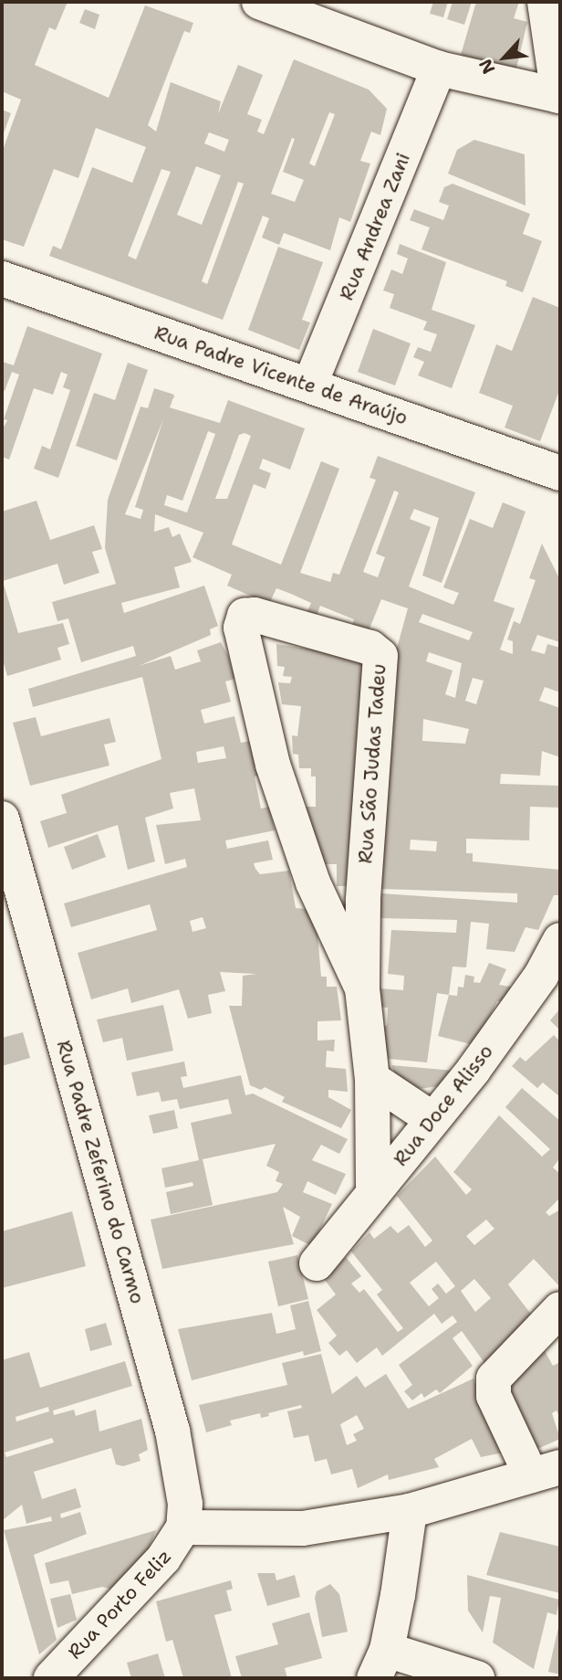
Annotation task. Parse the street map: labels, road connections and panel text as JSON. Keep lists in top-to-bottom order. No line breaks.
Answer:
{"streets":{"street":["Rua Andrea Zani","Rua Padre Vicente de Araújo","Rua São Judas Tadeu","Rua Doce Alisso","Rua Padre Zeferino do Carmo","Rua Porto Feliz"]},"crossings":[["Rua Andrea Zani","Rua Padre Vicente de Araújo"],["Rua São Judas Tadeu","Rua Doce Alisso"],["Rua Padre Zeferino do Carmo","Rua Porto Feliz"]],"north":"bottom left"}
